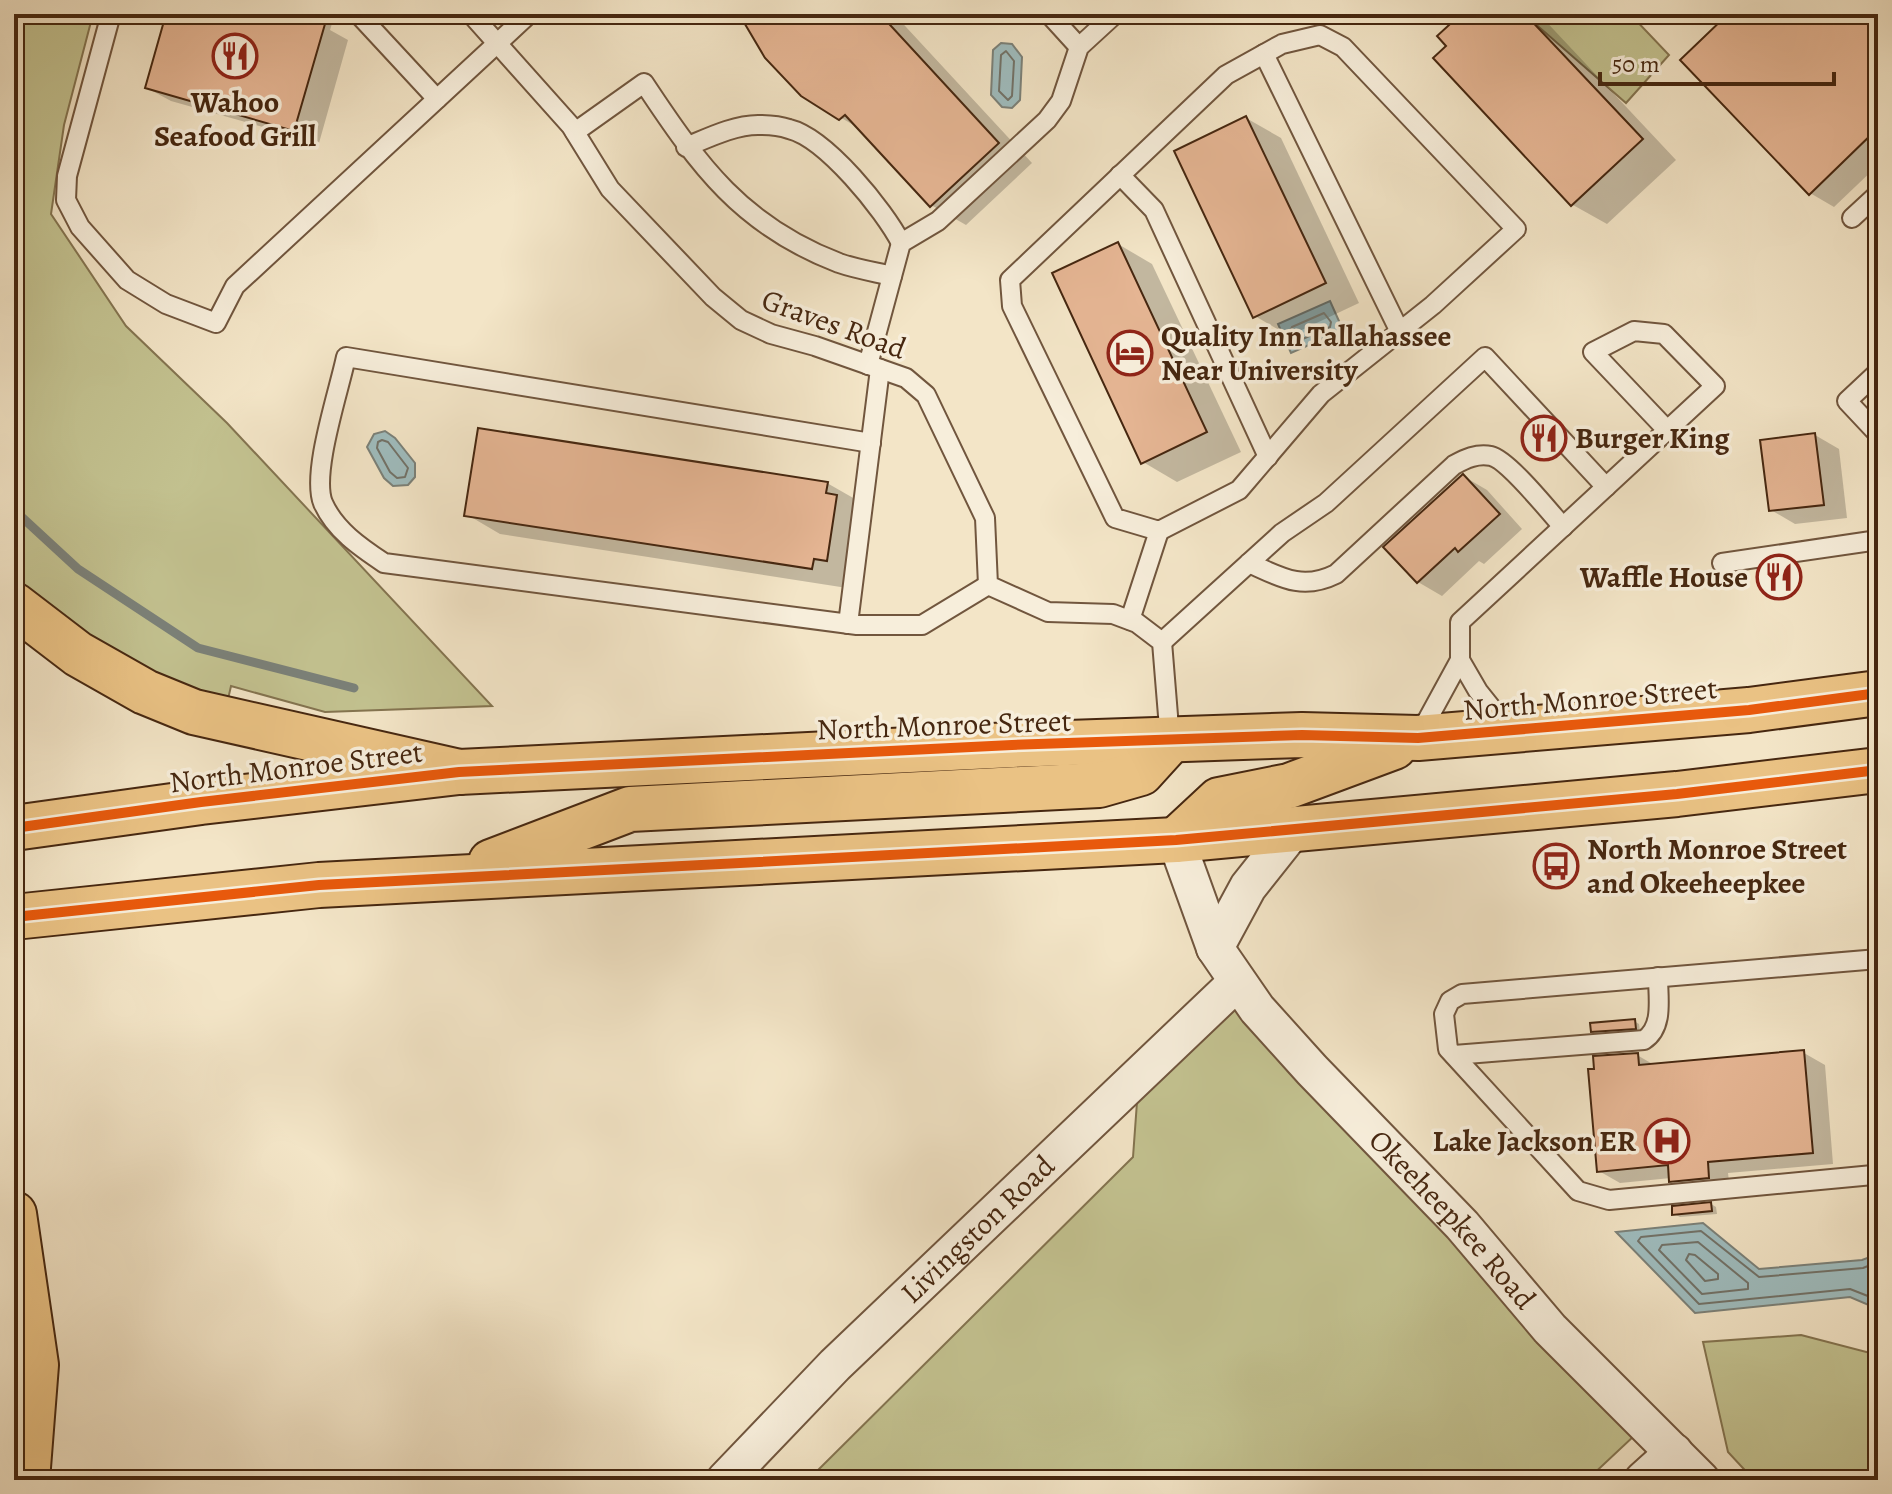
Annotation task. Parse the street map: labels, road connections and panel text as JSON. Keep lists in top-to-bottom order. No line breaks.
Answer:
{"streets":{"highway":["North Monroe Street"],"street":["Okeeheepkee Road","Livingston Road"],"lane":["Graves Road"]},"crossings":[["Okeeheepkee Road","Livingston Road"]],"places":{"restaurant":["Wahoo Seafood Grill","Burger King","Waffle House"],"hotel":["Quality Inn Tallahassee Near University"],"bus stop":["North Monroe Street and Okeeheepkee"],"hospital":["Lake Jackson ER"]},"scale_bar":"50 m"}
